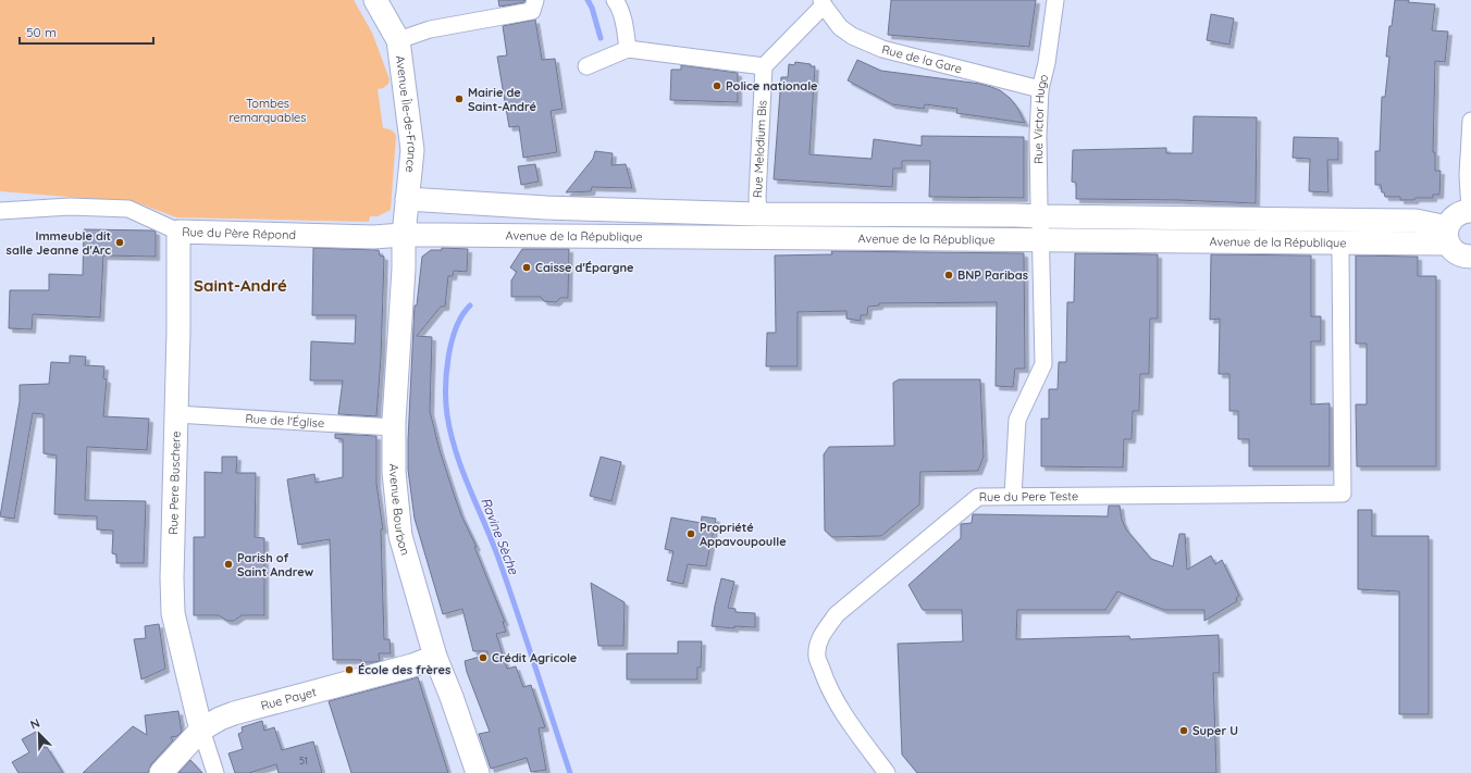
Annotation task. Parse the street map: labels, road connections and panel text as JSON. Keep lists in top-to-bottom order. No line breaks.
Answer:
{"streets":{"main road":["Avenue Île-de-France","Rue du Père Répond","Avenue de la République","Rue Pere Buschere","Avenue Bourbon","Rue Payet"],"street":["Rue de la Gare","Rue Victor Hugo","Rue Melodium Bis","Rue de l'Église","Rue du Pere Teste"]},"crossings":[["Rue de la Gare","Rue Victor Hugo"],["Avenue Île-de-France","Rue du Père Répond"],["Avenue Île-de-France","Avenue de la République"],["Avenue Île-de-France","Avenue Bourbon"],["Rue Victor Hugo","Avenue de la République"],["Rue Victor Hugo","Rue du Pere Teste"],["Rue Melodium Bis","Avenue de la République"],["Rue du Père Répond","Avenue de la République"],["Rue du Père Répond","Rue Pere Buschere"],["Rue du Père Répond","Avenue Bourbon"],["Avenue de la République","Rue du Pere Teste"],["Avenue de la République","Avenue Bourbon"],["Rue de l'Église","Rue Pere Buschere"],["Rue de l'Église","Avenue Bourbon"],["Rue Pere Buschere","Rue Payet"],["Avenue Bourbon","Rue Payet"]],"districts":["Saint-André"],"water":["Ravine Sèche"],"parks":["Tombes remarquables"],"places":["Police nationale","Mairie de Saint-André","Immeuble dit salle Jeanne d'Arc","Caisse d'Épargne","BNP Paribas","Propriété Appavoupoulle","Parish of Saint Andrew","Crédit Agricole","École des frères","Super U"],"house_numbers":["51"],"scale_bar":"50 m","north":"top left"}
